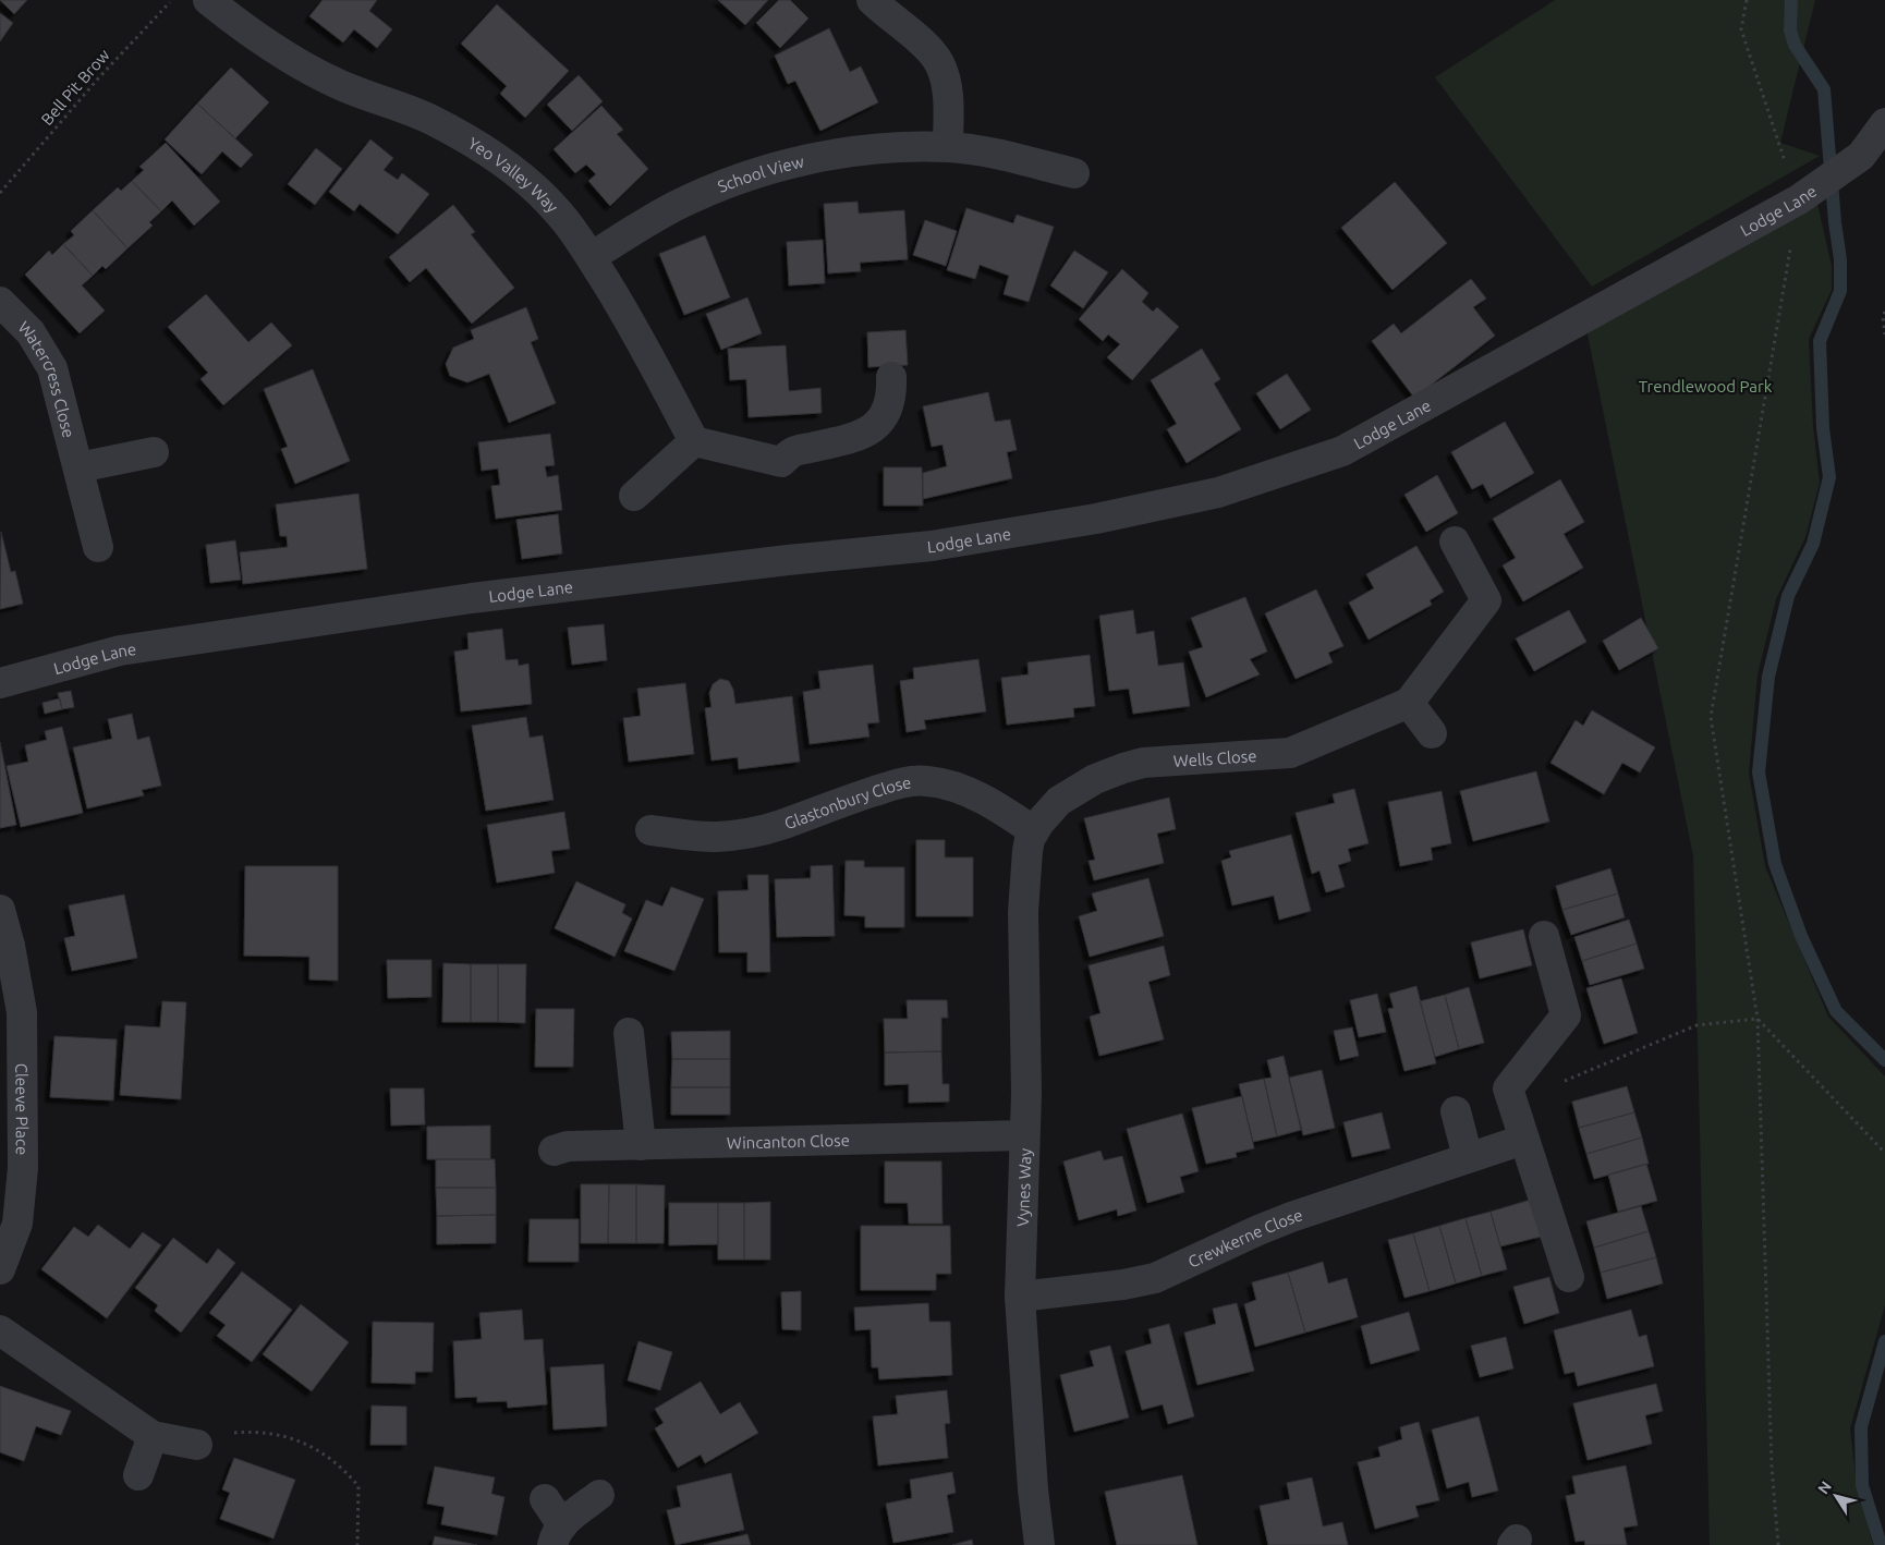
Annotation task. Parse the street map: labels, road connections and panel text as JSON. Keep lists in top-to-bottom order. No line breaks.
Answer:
{"streets":{"street":["School View","Yeo Valley Way","Lodge Lane","Watercress Close","Wells Close","Glastonbury Close","Cleeve Place","Wincanton Close","Vynes Way","Crewkerne Close"],"path":["Bell Pit Brow"]},"crossings":[["School View","Yeo Valley Way"],["Wells Close","Glastonbury Close"],["Wells Close","Vynes Way"],["Glastonbury Close","Vynes Way"],["Wincanton Close","Vynes Way"],["Vynes Way","Crewkerne Close"]],"parks":["Trendlewood Park"],"north":"top left"}
